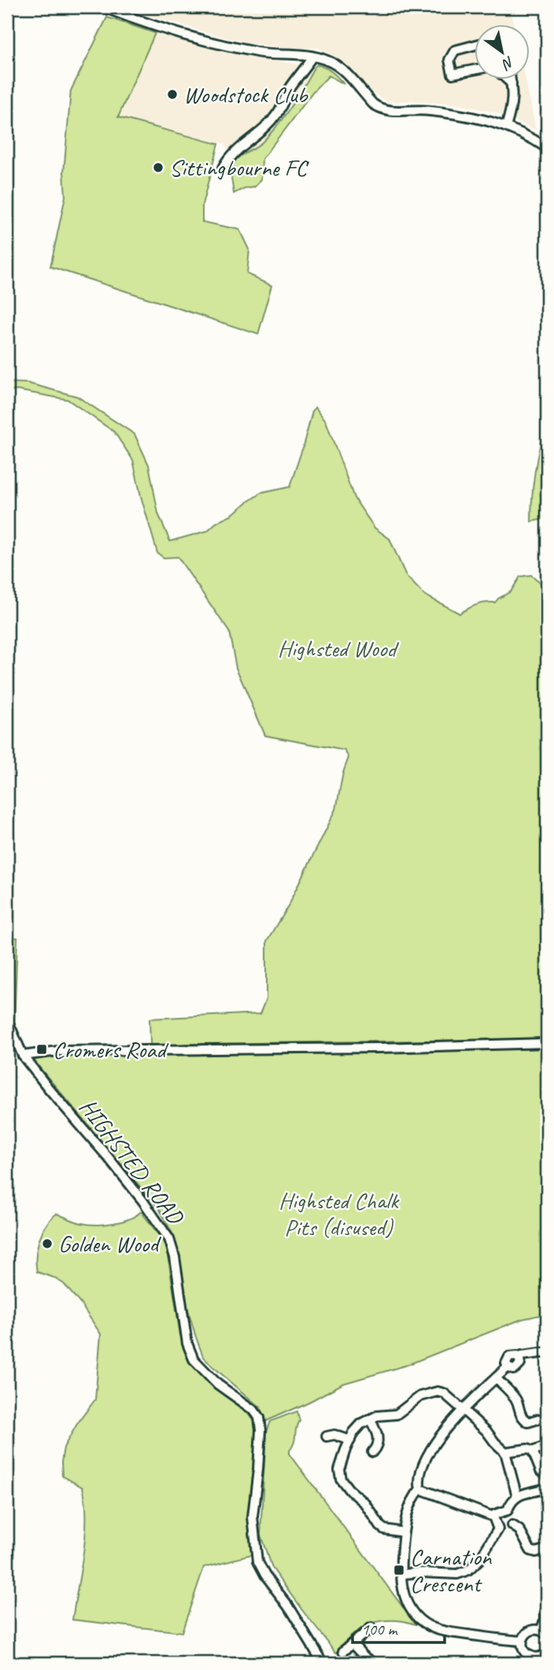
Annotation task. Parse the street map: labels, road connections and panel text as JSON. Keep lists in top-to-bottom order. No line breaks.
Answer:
{"streets":{"street":["HIGHSTED ROAD"]},"parks":["Highsted Wood","Highsted Chalk Pits (disused)"],"places":{"other":["Woodstock Club","Sittingbourne FC","Golden Wood"],"transit":["Cromers Road","Carnation Crescent"]},"scale_bar":"100 m","north":"bottom right"}
